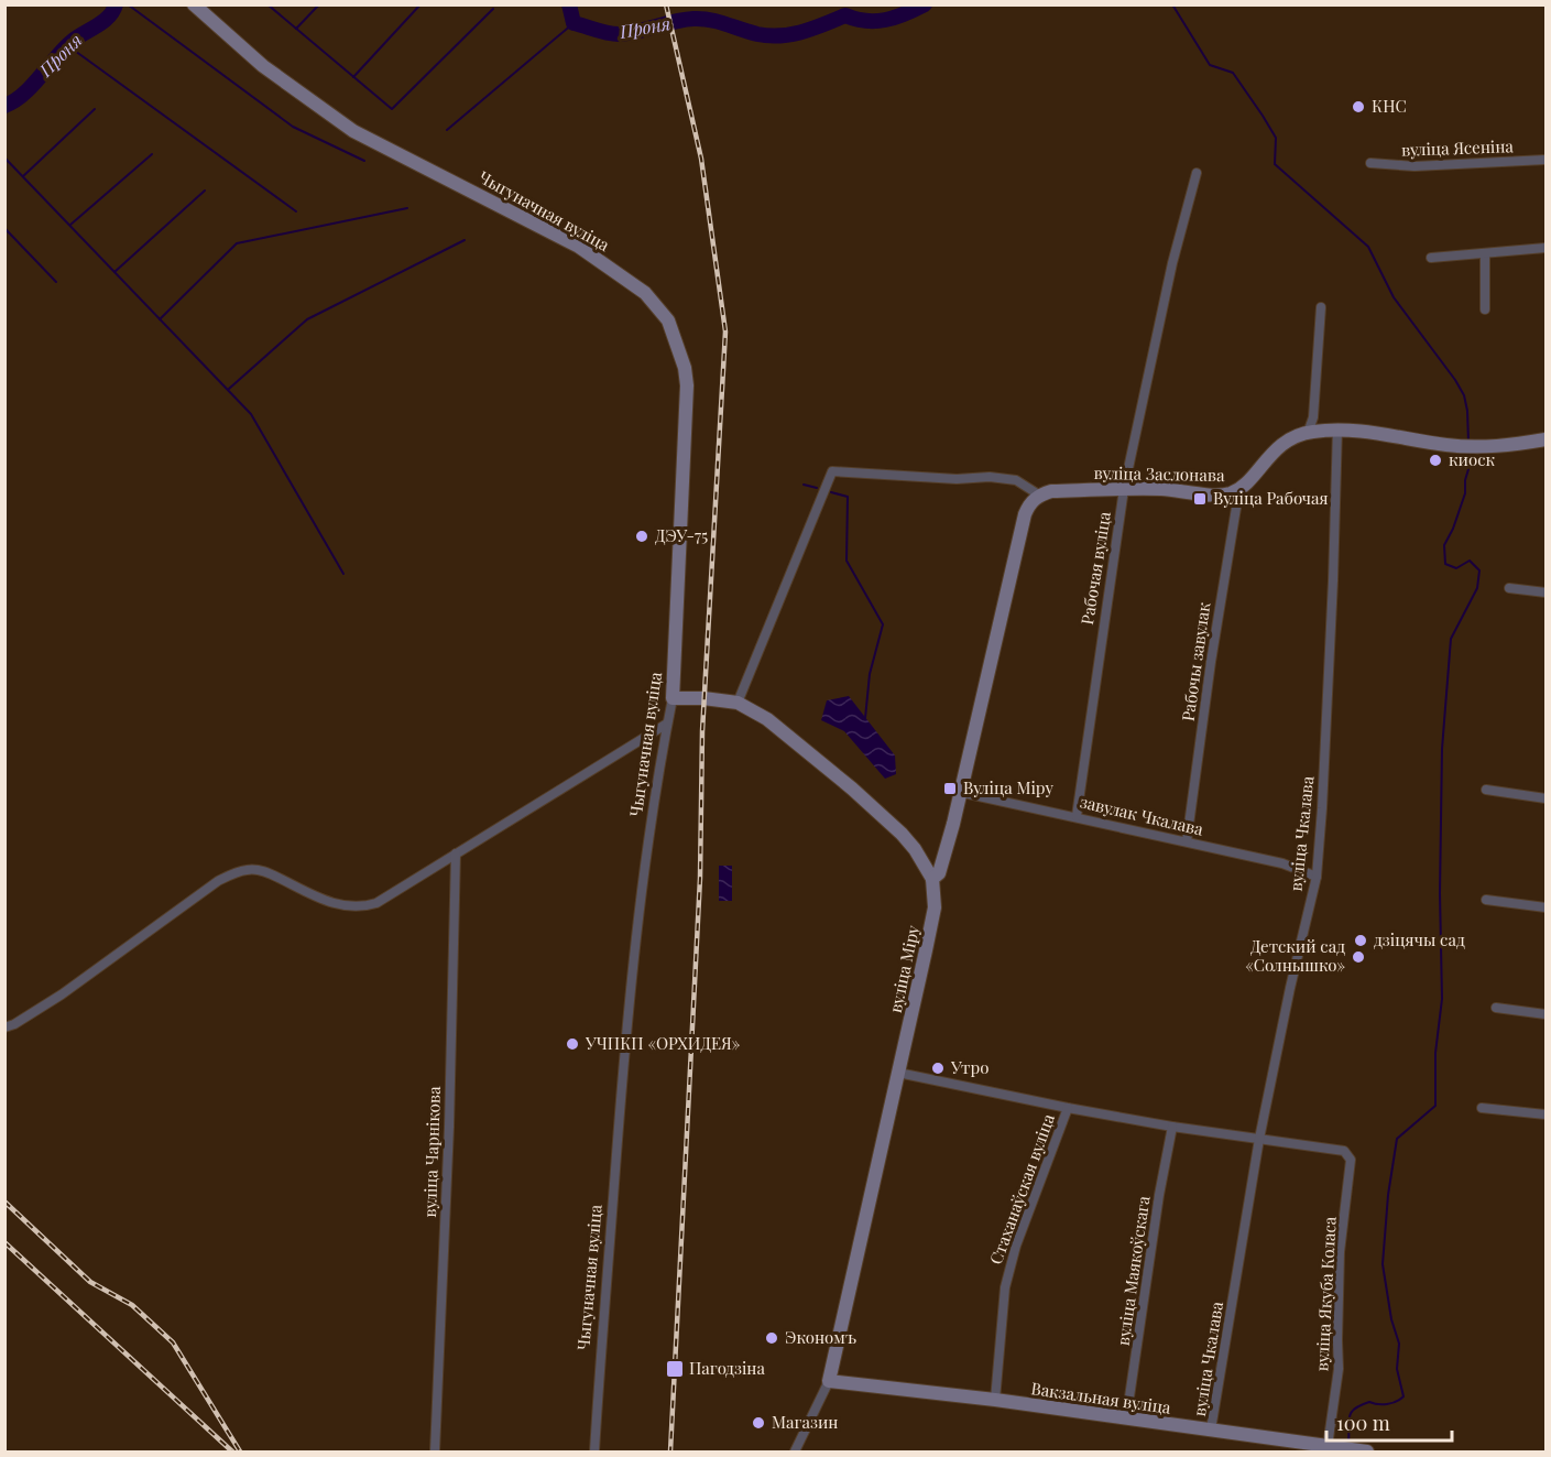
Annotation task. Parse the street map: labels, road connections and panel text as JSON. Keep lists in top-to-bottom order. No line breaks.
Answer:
{"streets":{"street":["вуліца Ясеніна","Чыгуначная вуліца","вуліца Заслонава","Рабочая вуліца","Рабочы завулак","завулак Чкалава","вуліца Чкалава","вуліца Міру","вуліца Чарнікова","Стаханаўская вуліца","вуліца Маякоўскага","вуліца Якуба Коласа","Вакзальная вуліца"]},"crossings":[["вуліца Заслонава","Рабочая вуліца"],["вуліца Заслонава","Рабочы завулак"],["вуліца Заслонава","вуліца Чкалава"],["вуліца Заслонава","вуліца Міру"],["Рабочая вуліца","завулак Чкалава"],["Рабочы завулак","завулак Чкалава"],["завулак Чкалава","вуліца Чкалава"],["завулак Чкалава","вуліца Міру"],["вуліца Чкалава","Стаханаўская вуліца"],["вуліца Чкалава","вуліца Якуба Коласа"],["вуліца Чкалава","Вакзальная вуліца"],["вуліца Міру","Стаханаўская вуліца"],["вуліца Міру","Вакзальная вуліца"],["Стаханаўская вуліца","вуліца Маякоўскага"],["Стаханаўская вуліца","вуліца Якуба Коласа"],["Стаханаўская вуліца","Вакзальная вуліца"],["вуліца Маякоўскага","Вакзальная вуліца"],["вуліца Якуба Коласа","Вакзальная вуліца"]],"water":["Проня"],"places":{"other":["КНС","киоск","ДЭУ-75","дзіцячы сад","Детский сад «Солнышко»","УЧПКП «ОРХИДЕЯ»","Утро","Экономъ","Магазин"],"transit":["Вуліца Рабочая","Вуліца Міру","Пагодзіна"]},"scale_bar":"100 m"}
